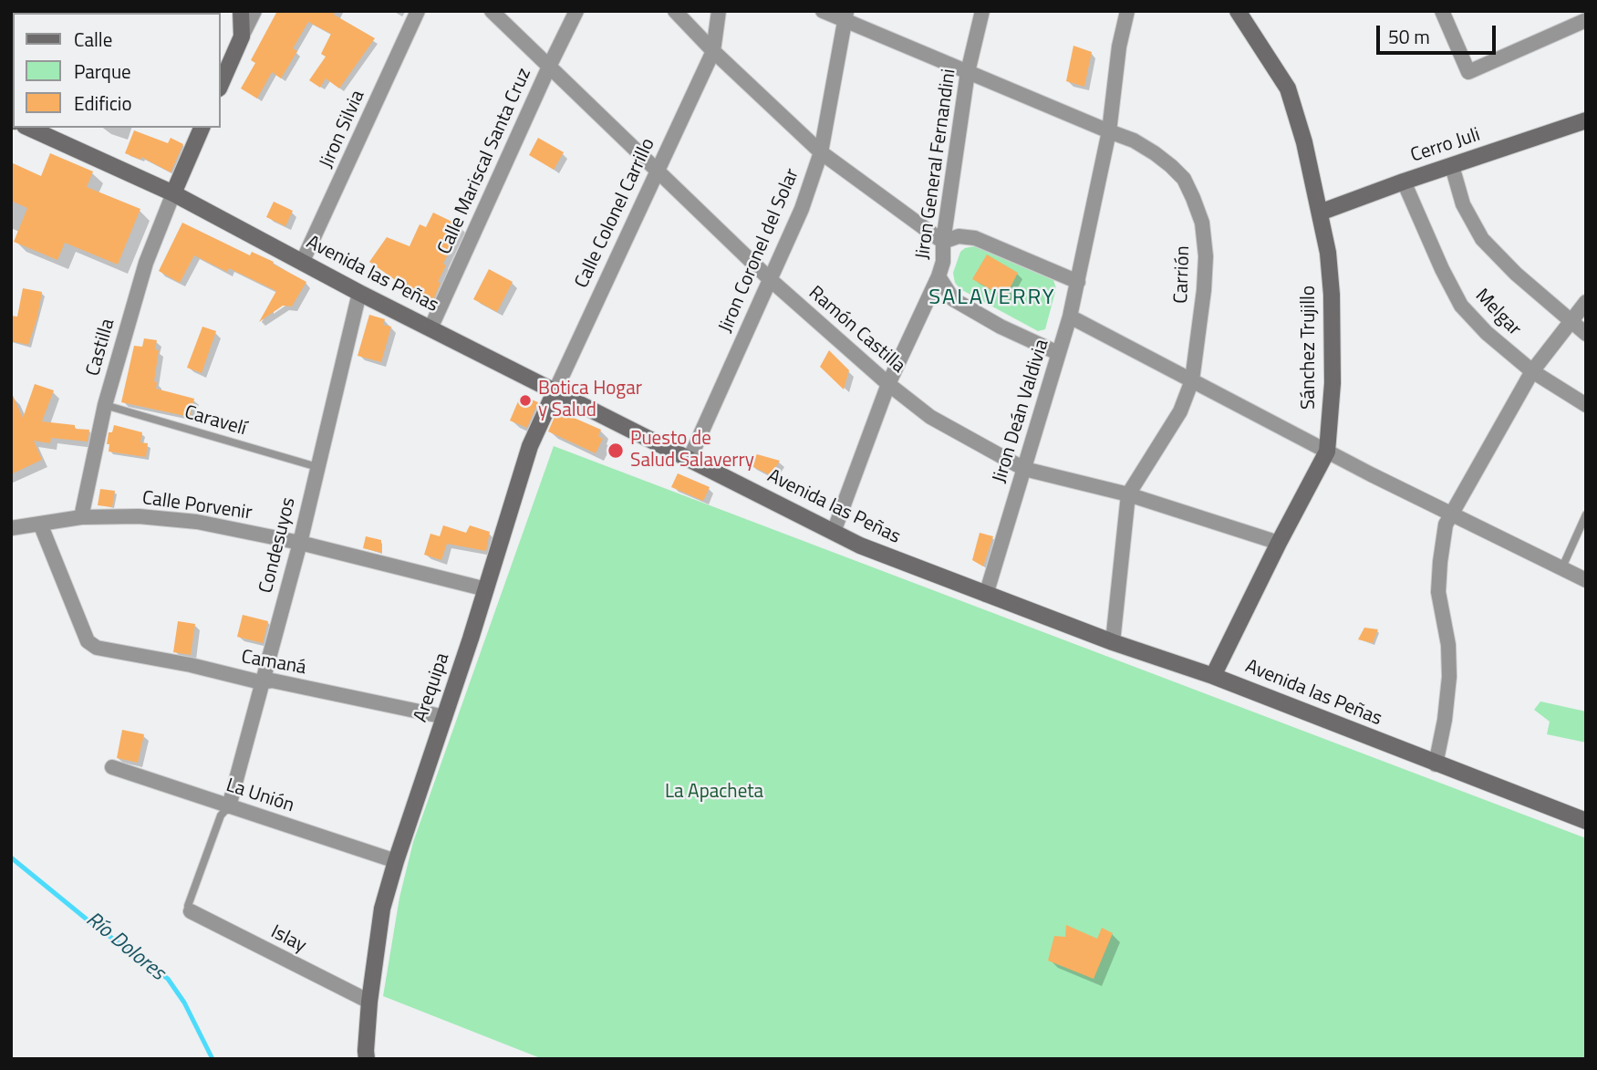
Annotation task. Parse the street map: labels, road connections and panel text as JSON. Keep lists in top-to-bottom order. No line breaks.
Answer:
{"streets":{"street":["Jiron Silvia","Cerro Juli","Calle Mariscal Santa Cruz","Jiron General Fernandini","Calle Colonel Carrillo","Jiron Coronel del Solar","Avenida las Peñas","Carrión","Melgar","Ramón Castilla","Castilla","Sánchez Trujillo","Jiron Deán Valdivia","Calle Porvenir","Condesuyos","Camaná","Arequipa","La Unión","Islay"],"lane":["Caravelí"]},"crossings":[["Jiron Silvia","Avenida las Peñas"],["Cerro Juli","Melgar"],["Cerro Juli","Sánchez Trujillo"],["Calle Mariscal Santa Cruz","Avenida las Peñas"],["Calle Mariscal Santa Cruz","Ramón Castilla"],["Jiron General Fernandini","Avenida las Peñas"],["Jiron General Fernandini","Carrión"],["Jiron General Fernandini","Ramón Castilla"],["Calle Colonel Carrillo","Avenida las Peñas"],["Calle Colonel Carrillo","Ramón Castilla"],["Calle Colonel Carrillo","Arequipa"],["Jiron Coronel del Solar","Avenida las Peñas"],["Jiron Coronel del Solar","Carrión"],["Jiron Coronel del Solar","Ramón Castilla"],["Avenida las Peñas","Carrión"],["Avenida las Peñas","Castilla"],["Avenida las Peñas","Sánchez Trujillo"],["Avenida las Peñas","Jiron Deán Valdivia"],["Avenida las Peñas","Condesuyos"],["Avenida las Peñas","Arequipa"],["Carrión","Ramón Castilla"],["Carrión","Jiron Deán Valdivia"],["Ramón Castilla","Sánchez Trujillo"],["Ramón Castilla","Jiron Deán Valdivia"],["Castilla","Caravelí"],["Castilla","Calle Porvenir"],["Caravelí","Condesuyos"],["Calle Porvenir","Condesuyos"],["Calle Porvenir","Camaná"],["Calle Porvenir","Arequipa"],["Condesuyos","Camaná"],["Condesuyos","La Unión"],["Camaná","Arequipa"],["Arequipa","La Unión"],["Arequipa","Islay"]],"districts":["SALAVERRY"],"water":["Río Dolores"],"parks":["La Apacheta"],"places":["Botica Hogar y Salud","Puesto de Salud Salaverry"],"legend":["Calle","Parque","Edificio"],"scale_bar":"50 m"}
